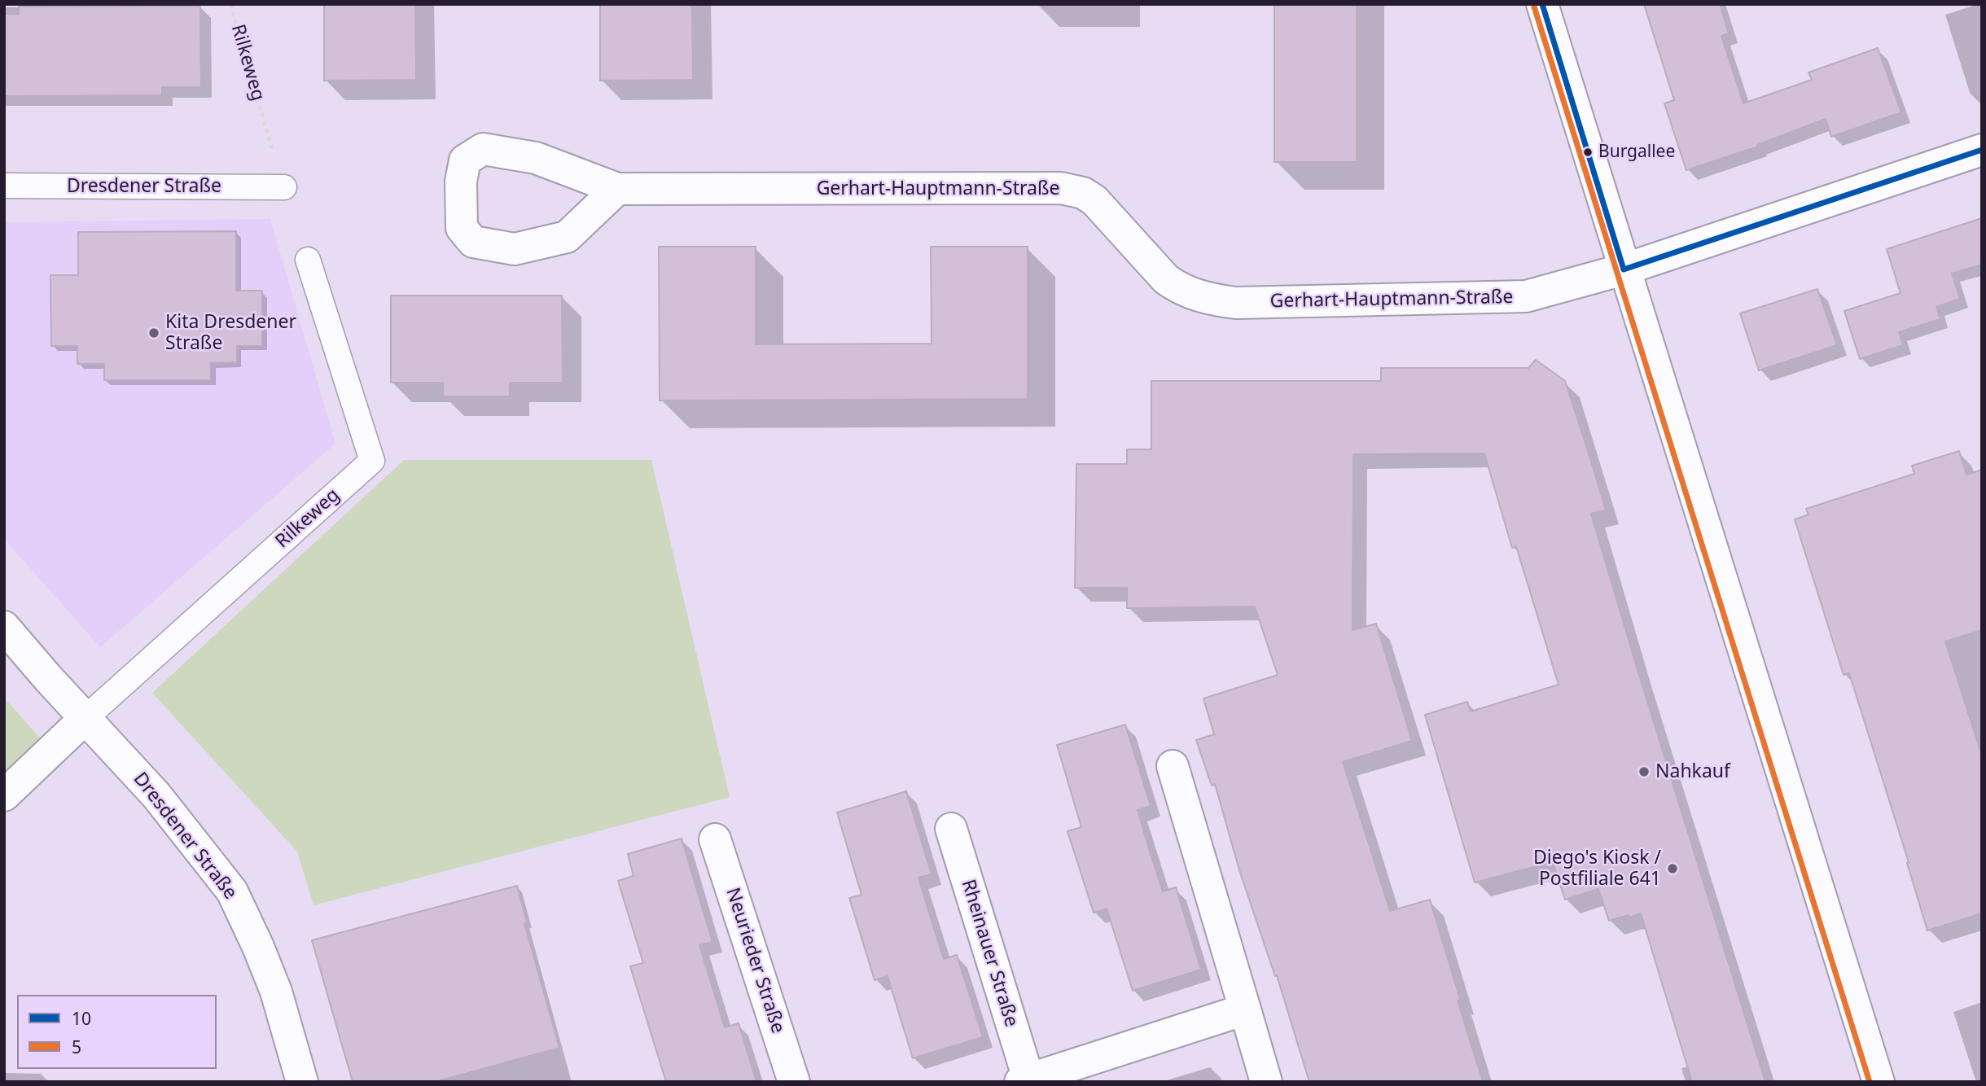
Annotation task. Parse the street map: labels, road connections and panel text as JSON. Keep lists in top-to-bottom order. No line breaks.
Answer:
{"streets":{"street":["Dresdener Straße","Gerhart-Hauptmann-Straße","Rheinauer Straße","Neurieder Straße"],"lane":["Rilkeweg"]},"crossings":[["Rilkeweg","Dresdener Straße"]],"places":["Burgallee","Kita Dresdener Straße","Nahkauf","Diego's Kiosk / Postfiliale 641"],"lines":["transit line 10","transit line 5"],"legend":["10","5"]}
